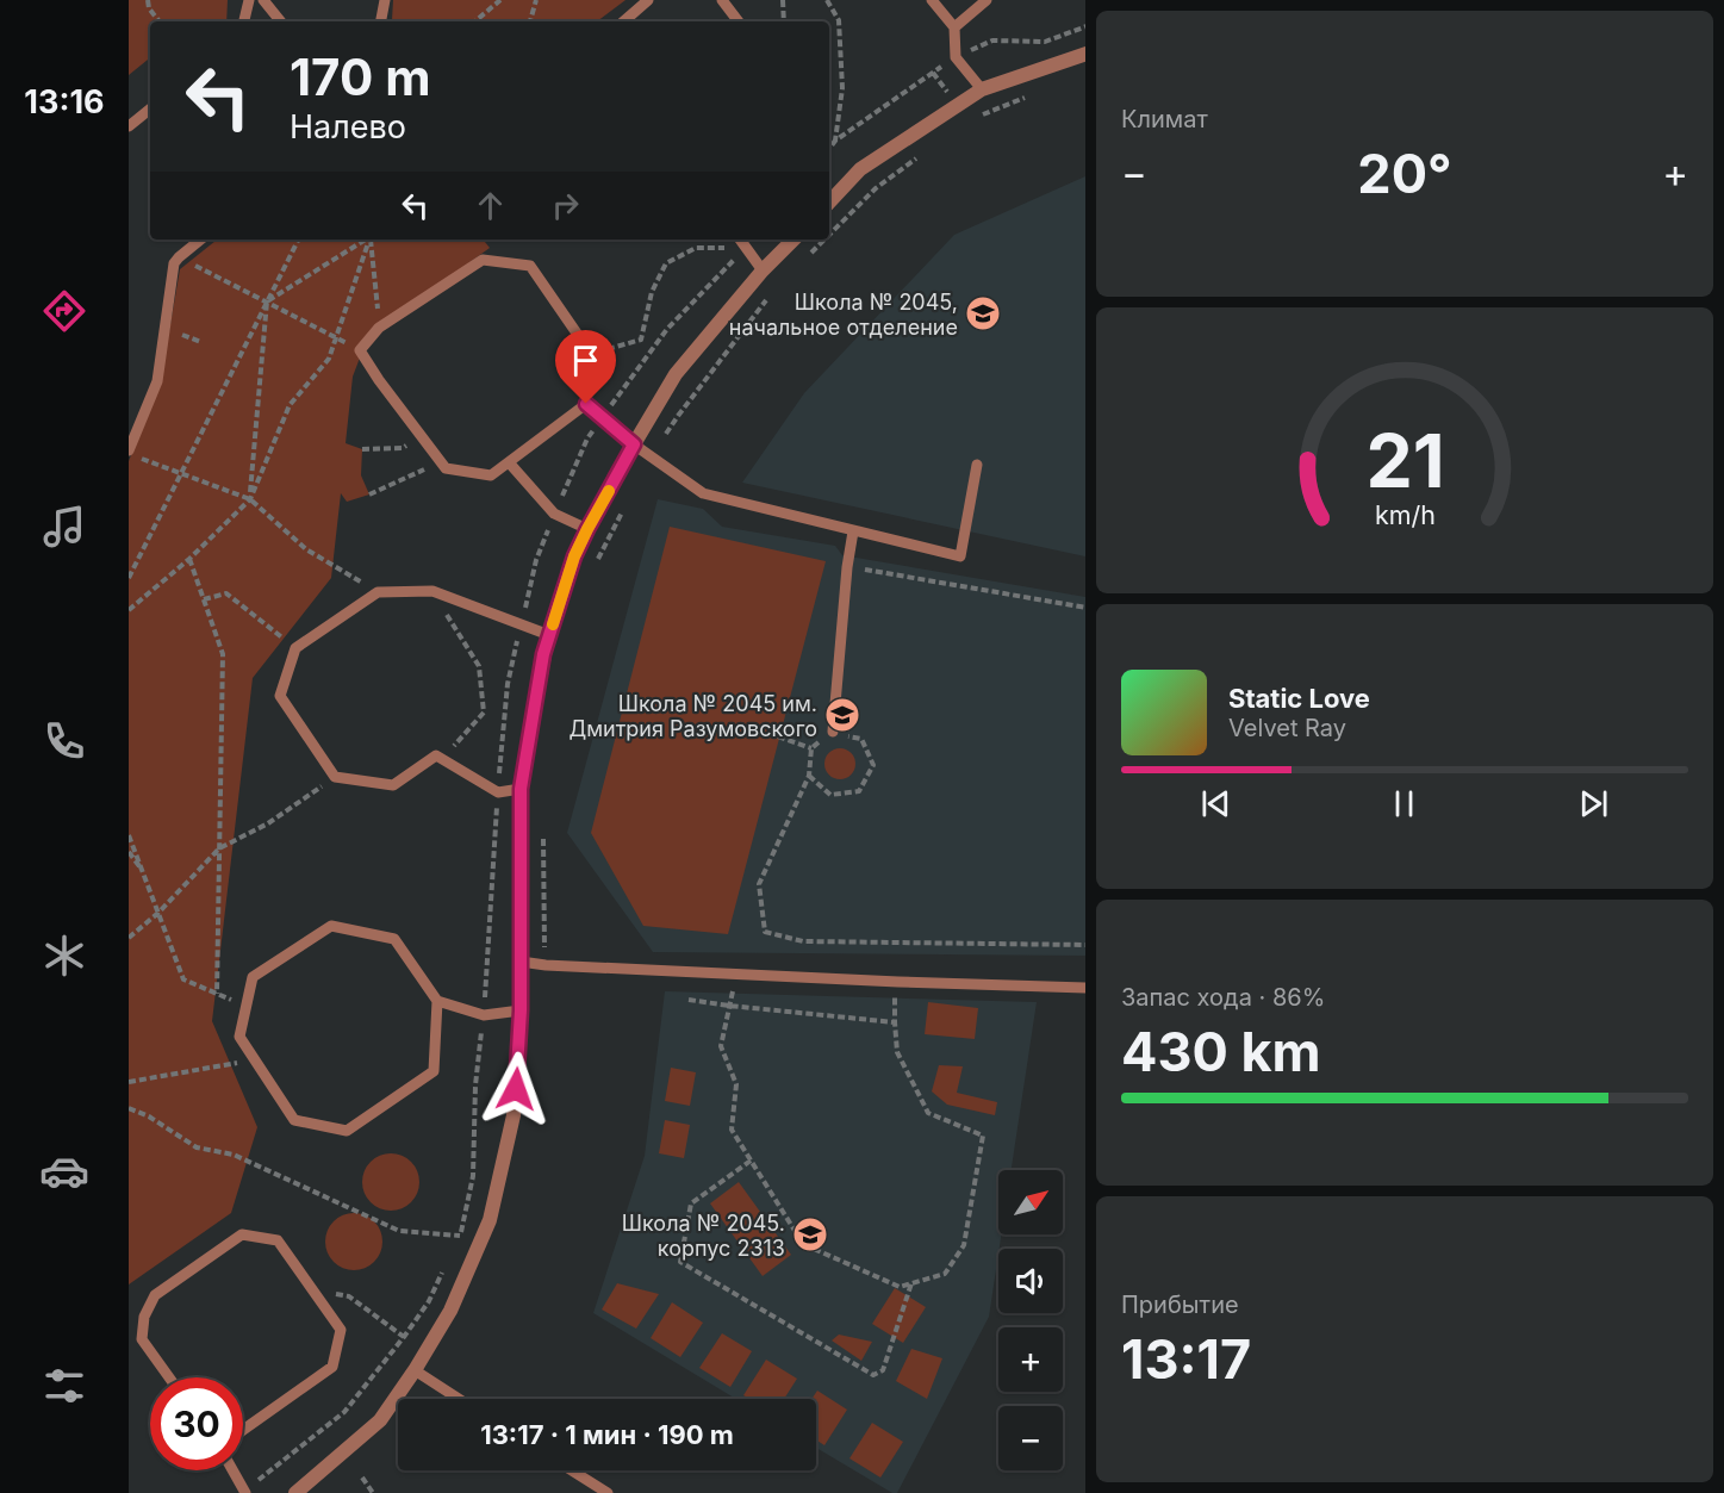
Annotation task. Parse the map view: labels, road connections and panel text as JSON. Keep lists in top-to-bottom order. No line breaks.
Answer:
{"places":{"school or university":["Школа № 2045, начальное отделение","Школа № 2045 им. Дмитрия Разумовского","Школа № 2045. корпус 2313"]},"north":"top right","page":{"tabs":"13:16","tile":["Климат",["Запас хода · 86%","430 km"],["Прибытие","13:17"]],"turn":["170 m","Налево"],"heat":["−","20°","+"],"song":["Static Love","Velvet Ray"],"map_buttons":["+","−"],"limit":"30","trip":"13:17 · 1 мин · 190 m","gauge":["21","km/h"]}}
